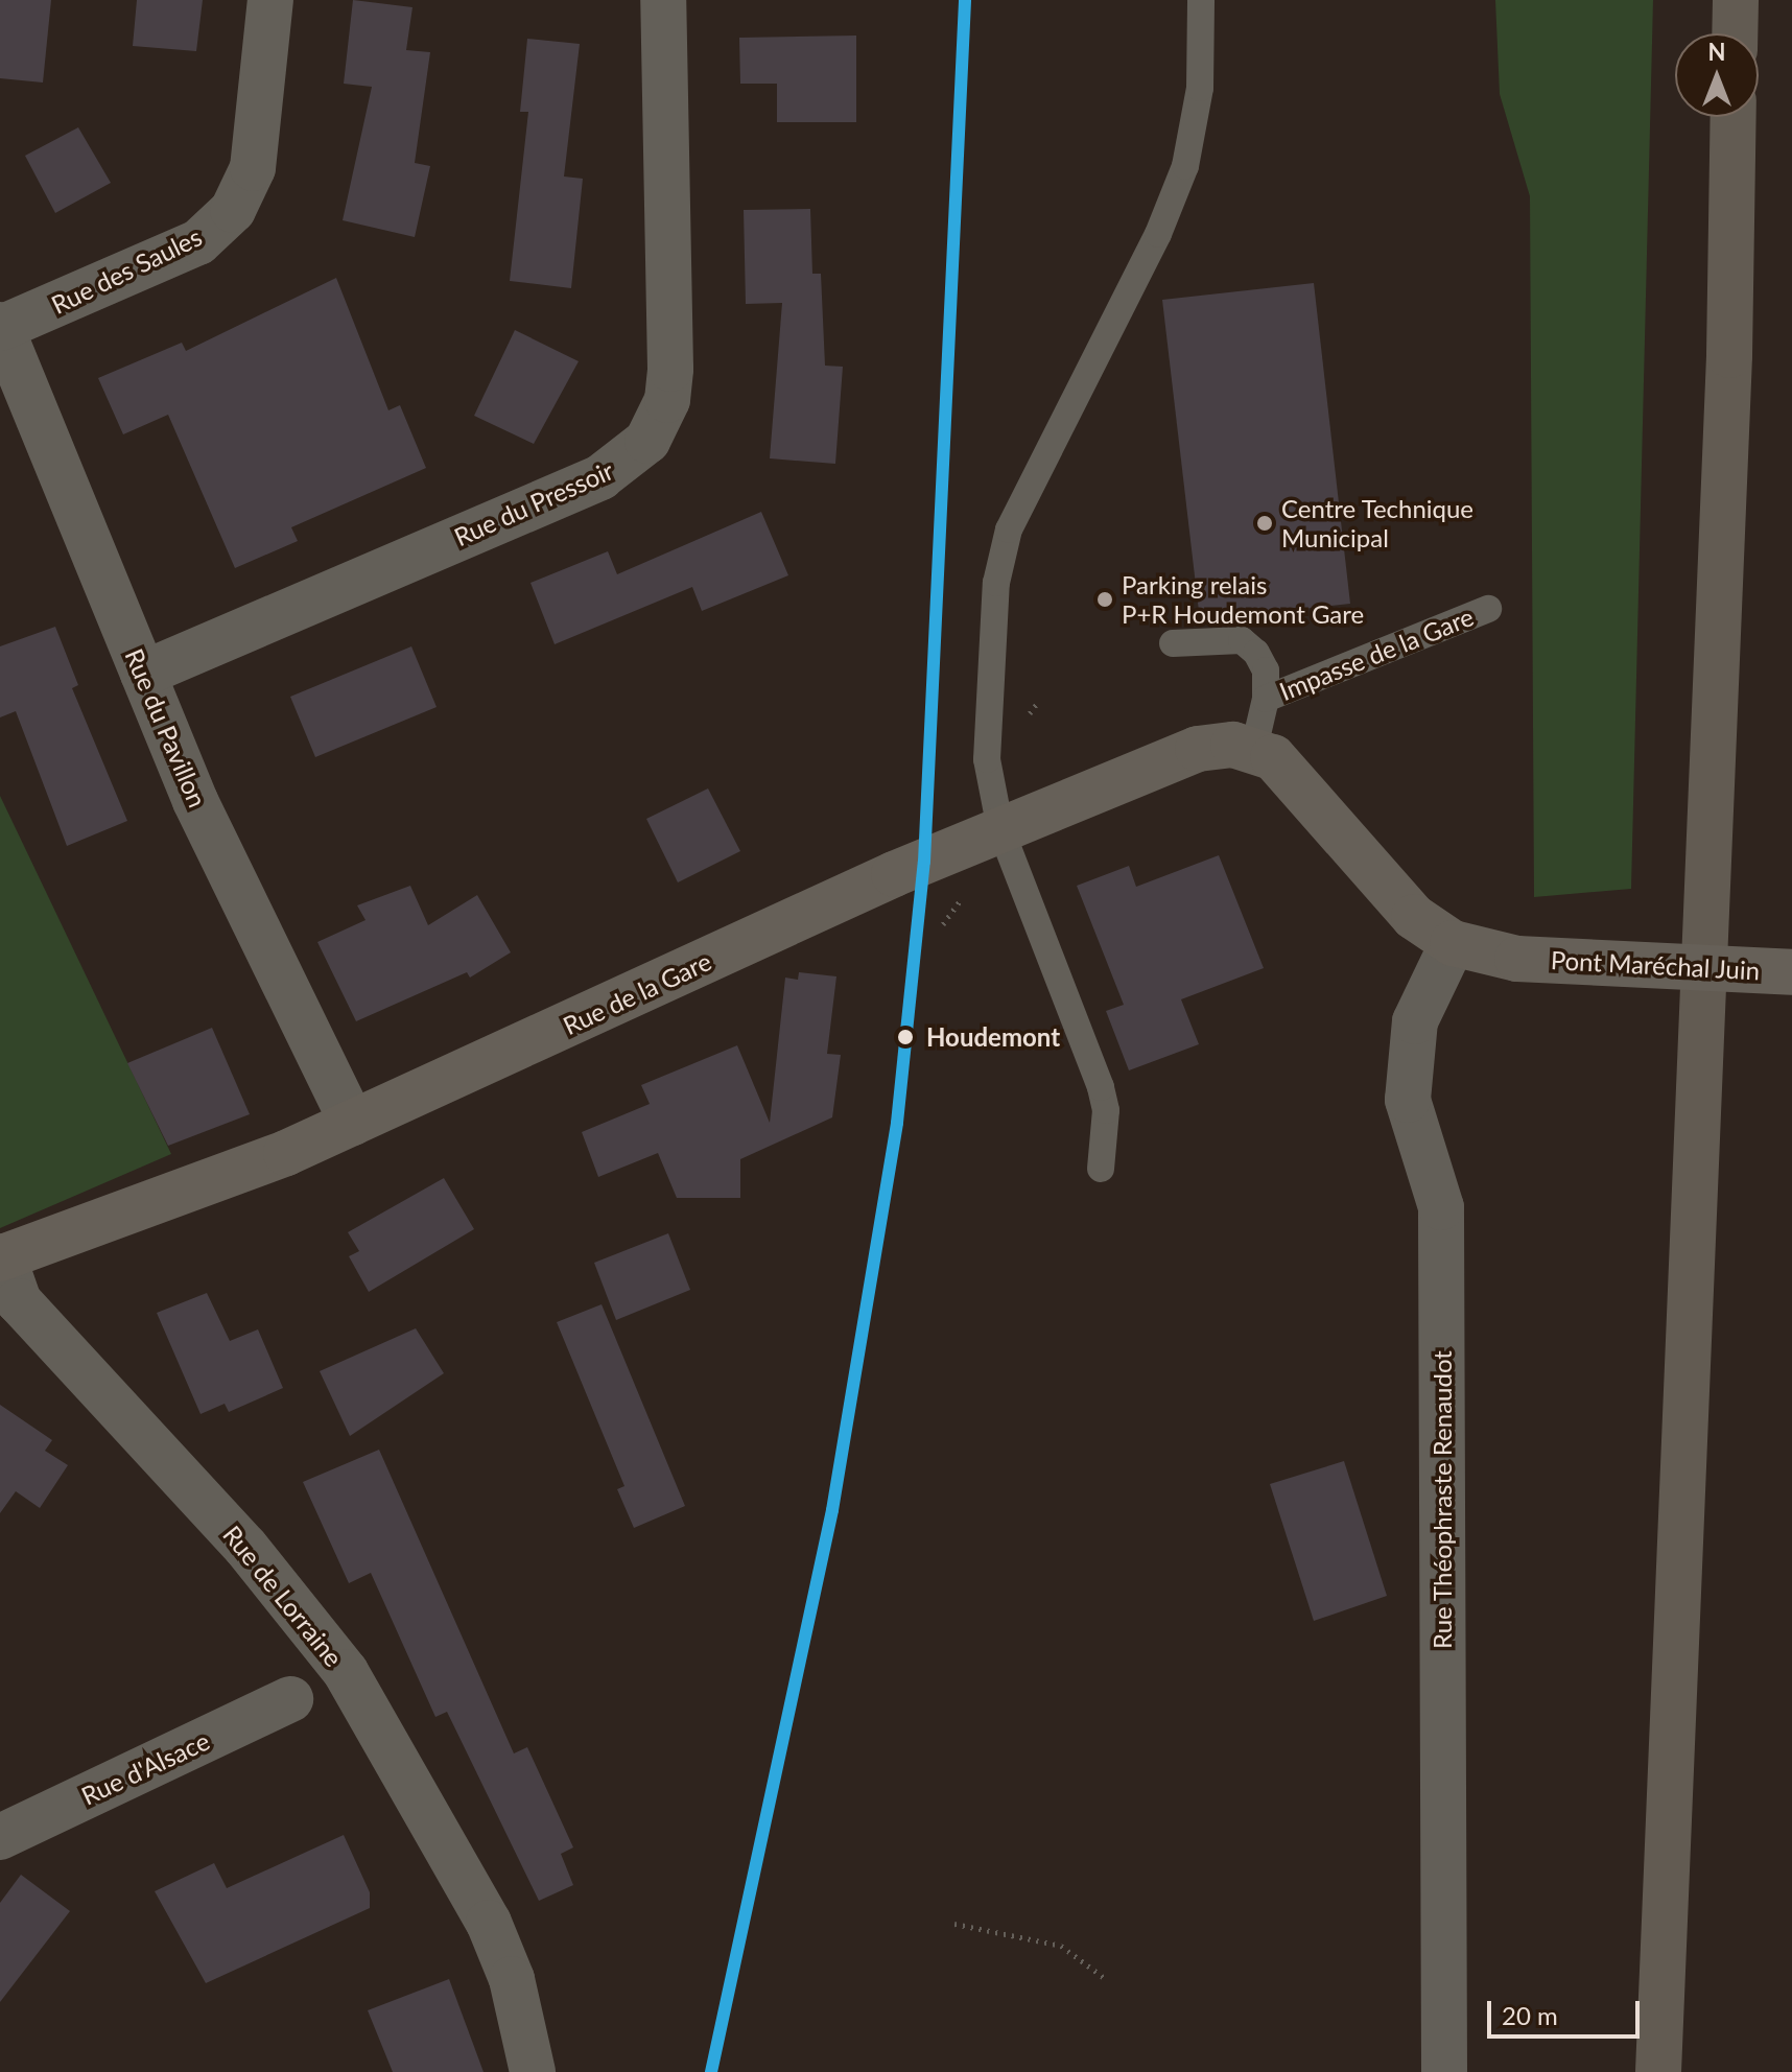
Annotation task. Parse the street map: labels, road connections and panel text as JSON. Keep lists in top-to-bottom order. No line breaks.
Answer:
{"streets":{"street":["Rue des Saules","Rue du Pressoir","Rue du Pavillon","Pont Maréchal Juin","Rue de la Gare","Rue Théophraste Renaudot","Rue de Lorraine","Rue d'Alsace"],"lane":["Impasse de la Gare"]},"crossings":[["Rue des Saules","Rue du Pavillon"],["Rue du Pressoir","Rue du Pavillon"],["Rue du Pavillon","Rue de la Gare"],["Pont Maréchal Juin","Rue Théophraste Renaudot"],["Rue de la Gare","Rue de Lorraine"]],"places":["Centre Technique Municipal","Parking relais P+R Houdemont Gare","Houdemont"],"scale_bar":"20 m","north":"top"}
